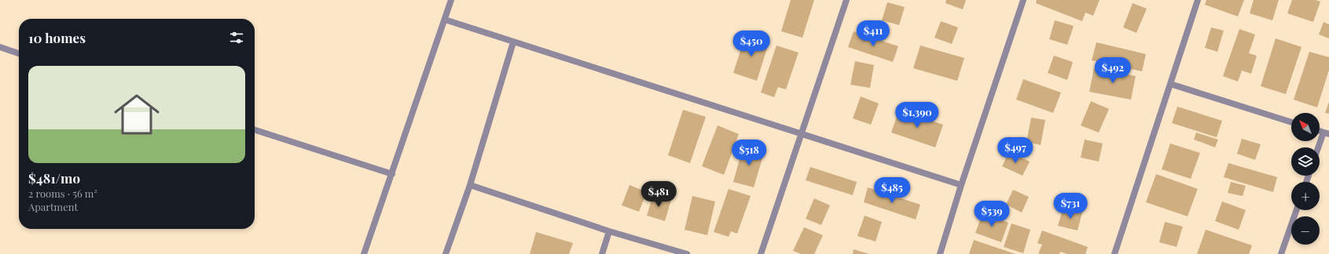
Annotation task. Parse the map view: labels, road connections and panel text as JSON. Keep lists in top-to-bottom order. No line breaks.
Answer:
{"north":"top left","page":{"heading":"10 homes","price":["$411","$450","$492","$1,390","$497","$518","$485","$481","$731","$539"],"list":[{"name":"$481/mo","note":"2 rooms · 56 m² · Apartment"}],"map_buttons":["+","−"]}}
